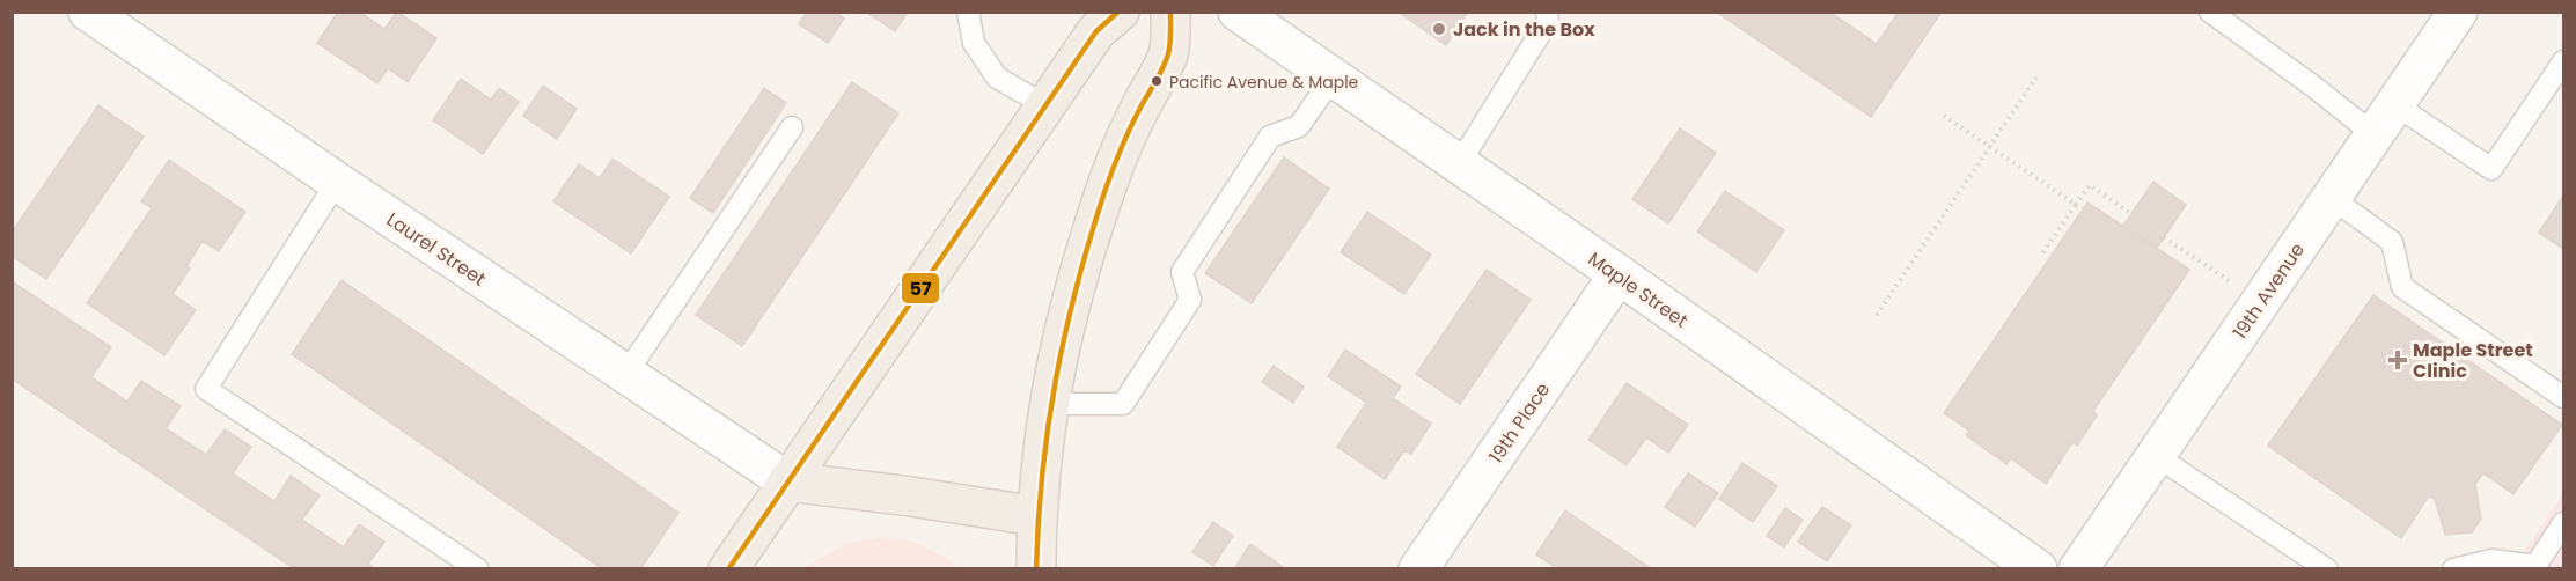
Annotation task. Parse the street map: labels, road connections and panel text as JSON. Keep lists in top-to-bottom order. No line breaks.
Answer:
{"streets":{"street":["Laurel Street","Maple Street","19th Avenue","19th Place"]},"crossings":[["Maple Street","19th Place"]],"places":{"other":["Jack in the Box","Pacific Avenue & Maple"],"health":["Maple Street Clinic"]},"lines":["transit line 57"]}
